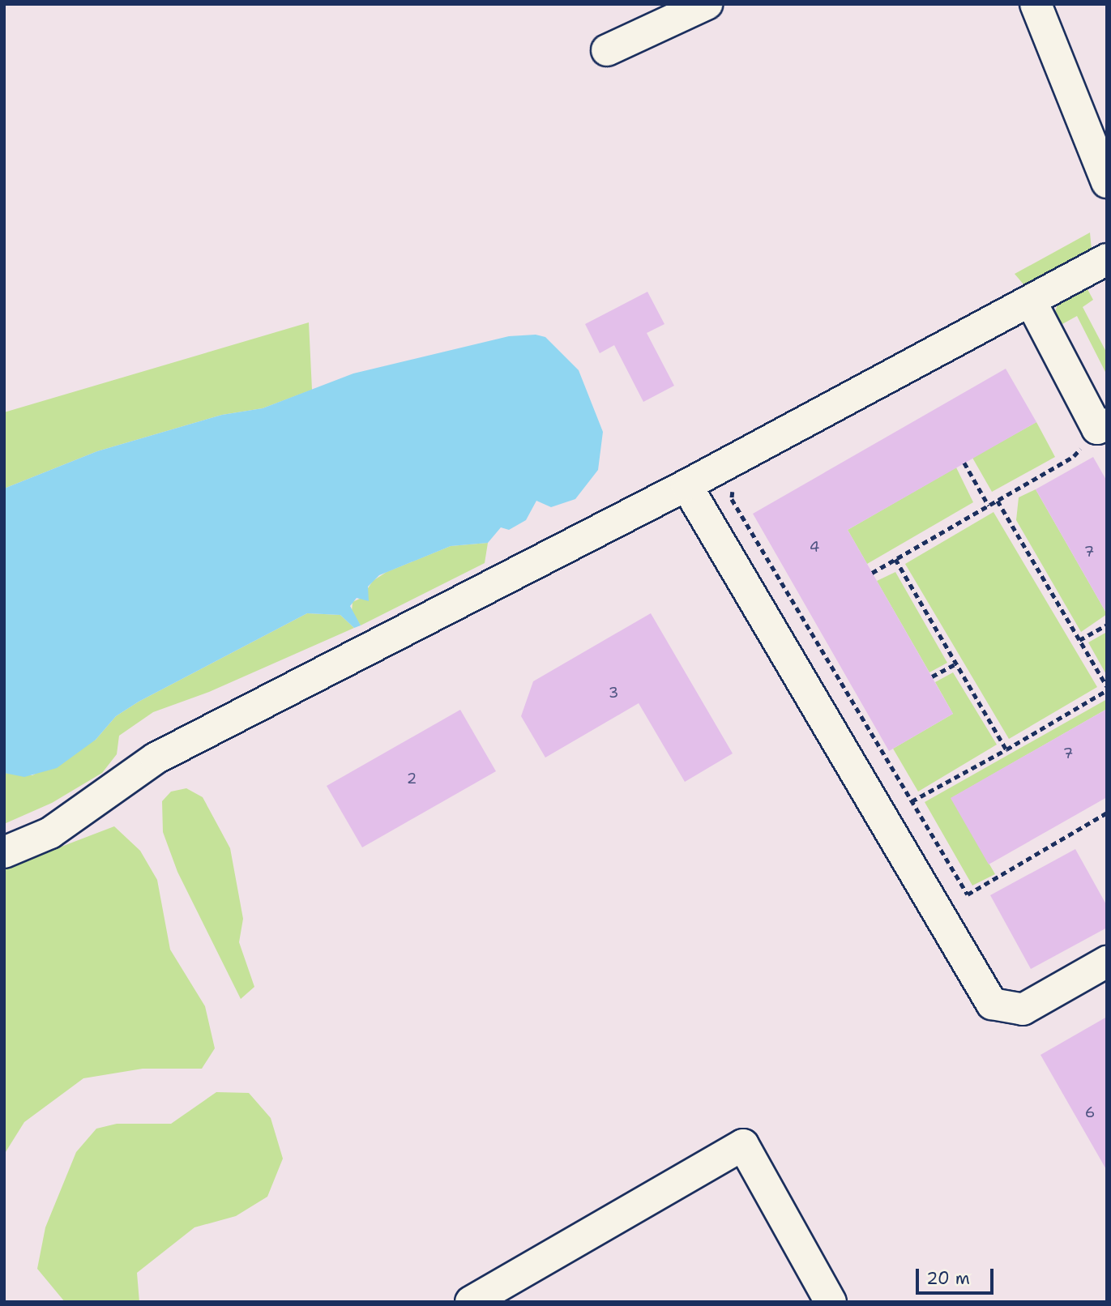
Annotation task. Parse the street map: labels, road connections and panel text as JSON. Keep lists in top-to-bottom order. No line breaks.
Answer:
{"house_numbers":["4","7","3","7","2","6"],"scale_bar":"20 m"}
